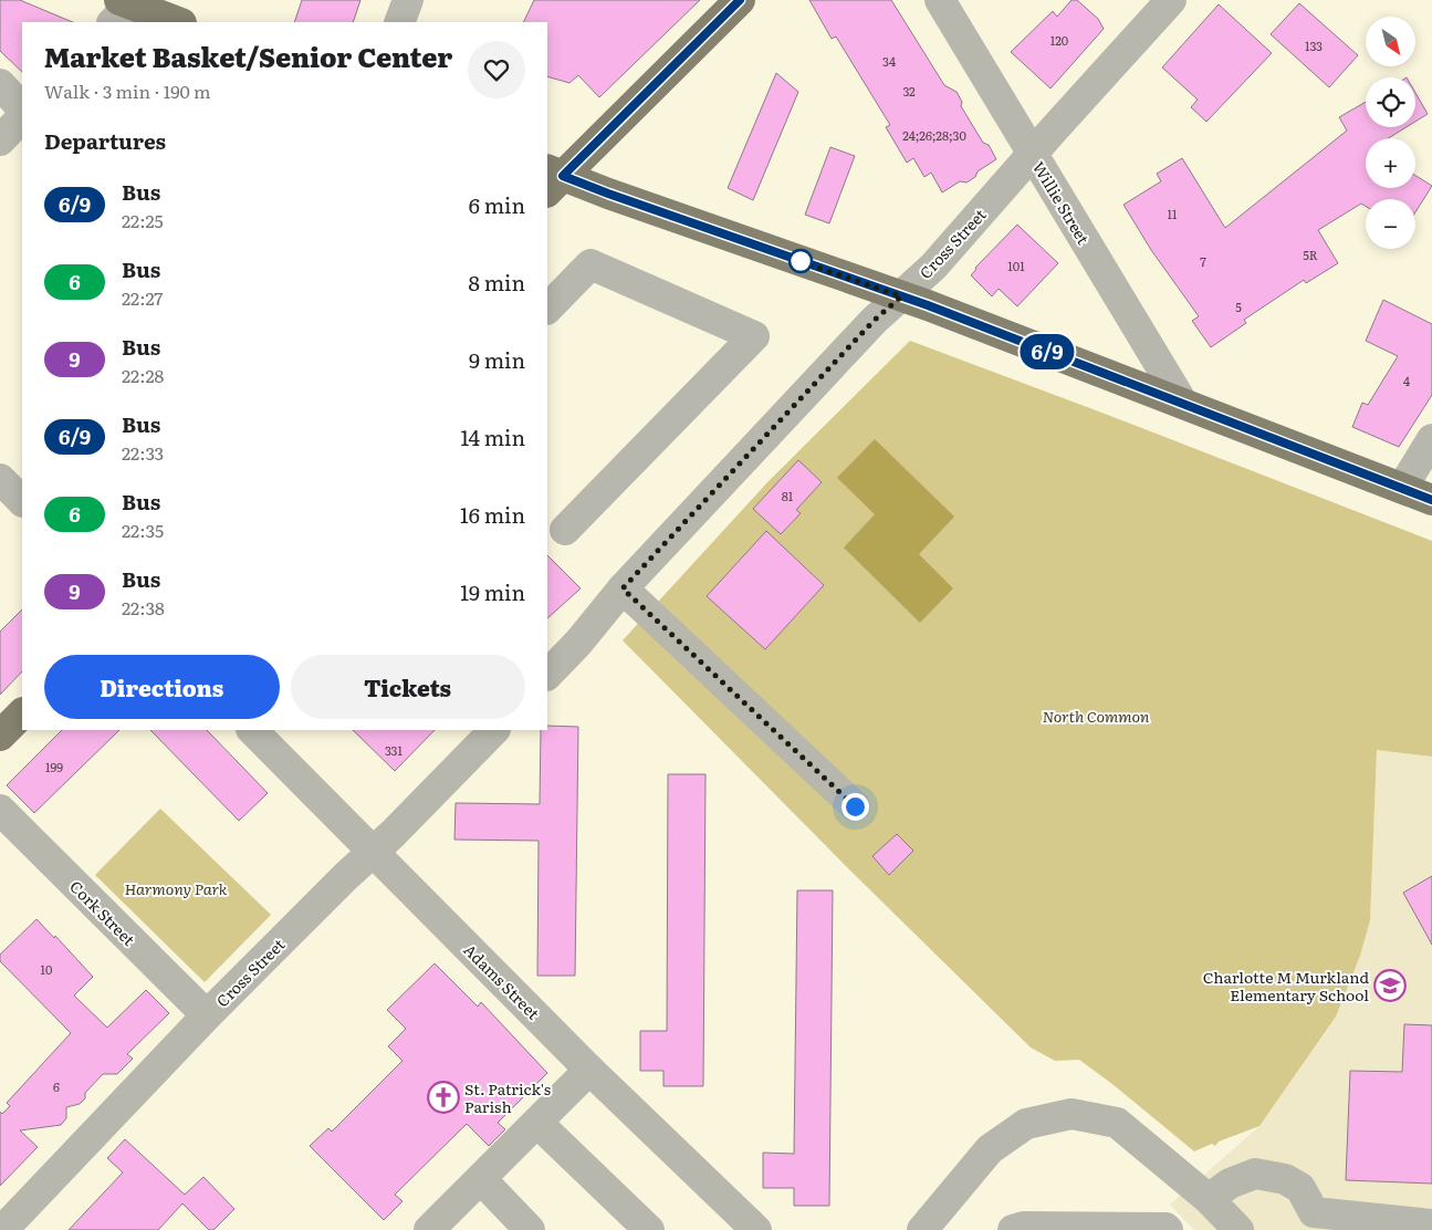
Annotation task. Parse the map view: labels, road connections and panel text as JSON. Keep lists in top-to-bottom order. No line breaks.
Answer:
{"streets":{"street":["Willie Street","Cross Street","Cork Street","Adams Street"]},"crossings":[["Willie Street","Cross Street"],["Cross Street","Cork Street"],["Cross Street","Adams Street"]],"parks":["North Common","Harmony Park"],"places":{"school or university":["Charlotte M Murkland Elementary School"],"church":["St. Patrick's Parish"]},"lines":["bus line 6/9"],"house_numbers":["120","133","34","32","24;26;28;30","11","5R","7","101","5","4","81","331","199","10","6"],"north":"bottom right","page":{"on_map":"6/9","map_buttons":["+","−"],"heading":[["Market Basket/Senior Center","Walk · 3 min · 190 m"],"Departures"],"list":[{"mark":"6/9","name":"Bus","note":"22:25","value":"6 min"},{"mark":"6","name":"Bus","note":"22:27","value":"8 min"},{"mark":"9","name":"Bus","note":"22:28","value":"9 min"},{"mark":"6/9","name":"Bus","note":"22:33","value":"14 min"},{"mark":"6","name":"Bus","note":"22:35","value":"16 min"},{"mark":"9","name":"Bus","note":"22:38","value":"19 min"}],"buttons":["Directions","Tickets"]}}
